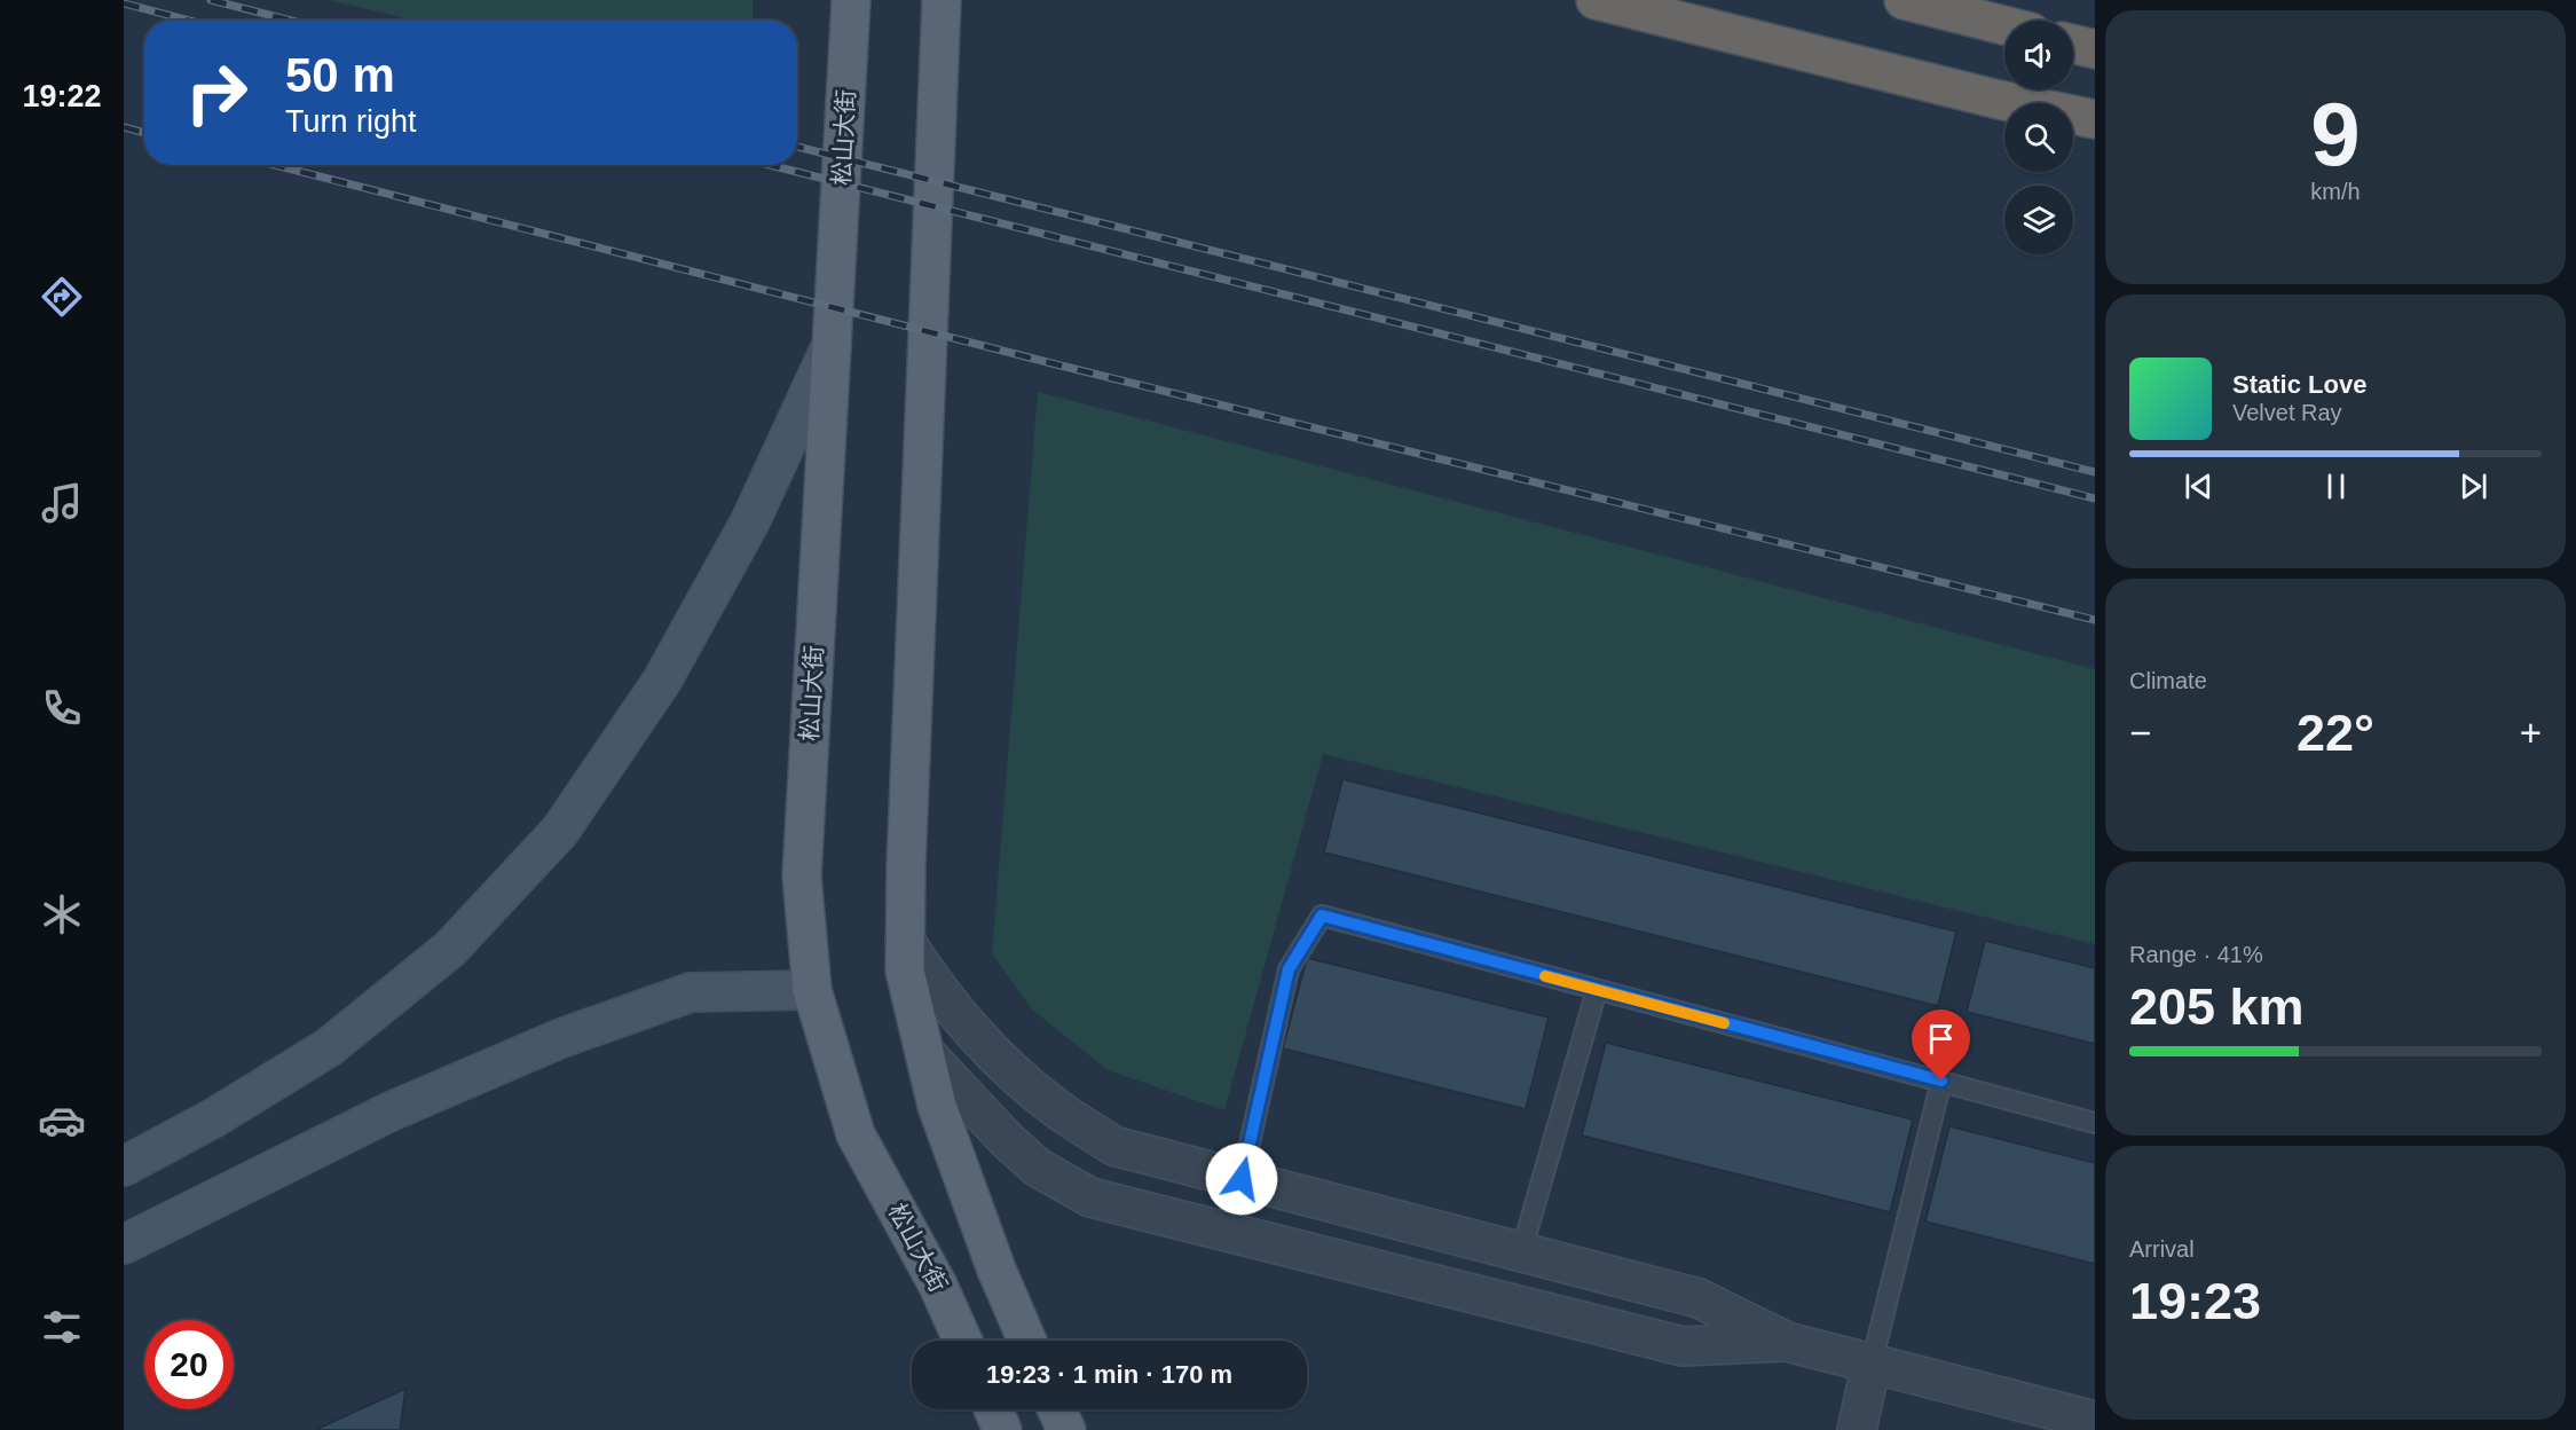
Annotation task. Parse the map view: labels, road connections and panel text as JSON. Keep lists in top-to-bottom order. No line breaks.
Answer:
{"streets":{"main road":["松山大街"]},"page":{"tabs":"19:22","tile":[["9","km/h"],"Climate",["Range · 41%","205 km"],["Arrival","19:23"]],"turn":["50 m","Turn right"],"song":["Static Love","Velvet Ray"],"heat":["−","22°","+"],"limit":"20","trip":"19:23 · 1 min · 170 m"}}
